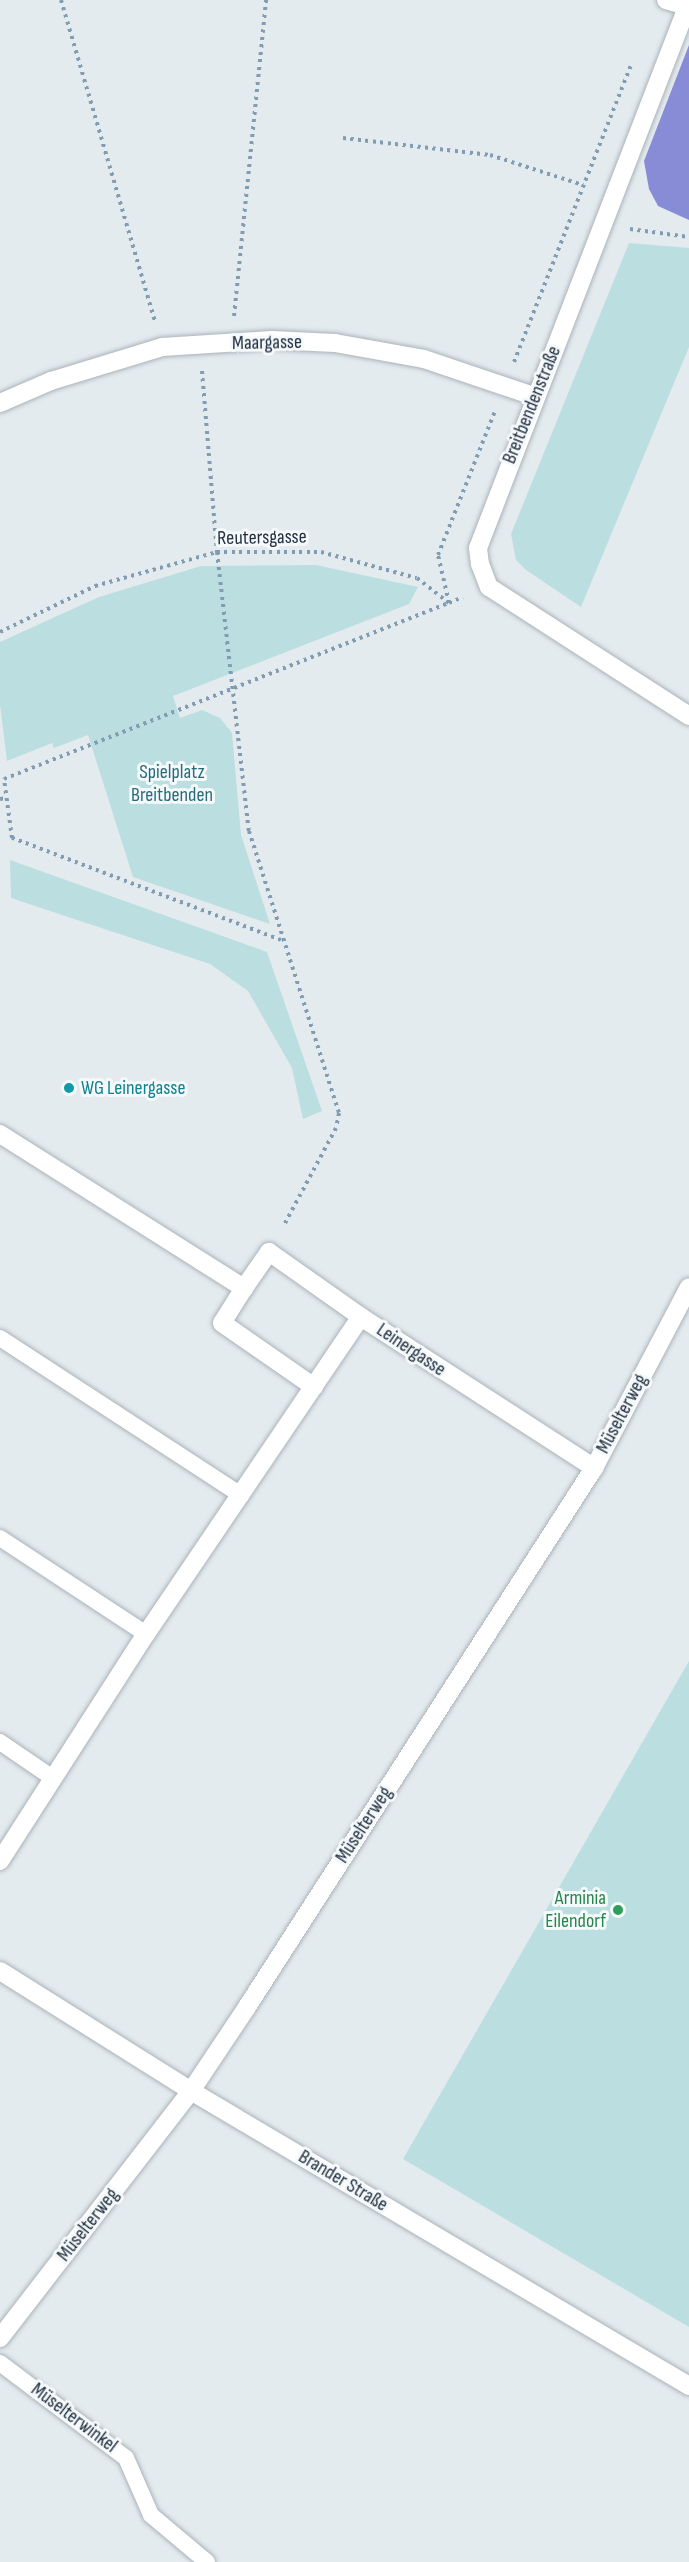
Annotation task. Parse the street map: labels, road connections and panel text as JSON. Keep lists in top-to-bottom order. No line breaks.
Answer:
{"streets":{"street":["Maargasse","Breitbendenstraße","Leinergasse","Müselterweg","Brander Straße"],"lane":["Müselterwinkel"],"path":["Reutersgasse"]},"crossings":[["Maargasse","Breitbendenstraße"],["Leinergasse","Müselterweg"],["Müselterweg","Brander Straße"]],"parks":["Spielplatz Breitbenden"],"places":["WG Leinergasse","Arminia Eilendorf"]}
